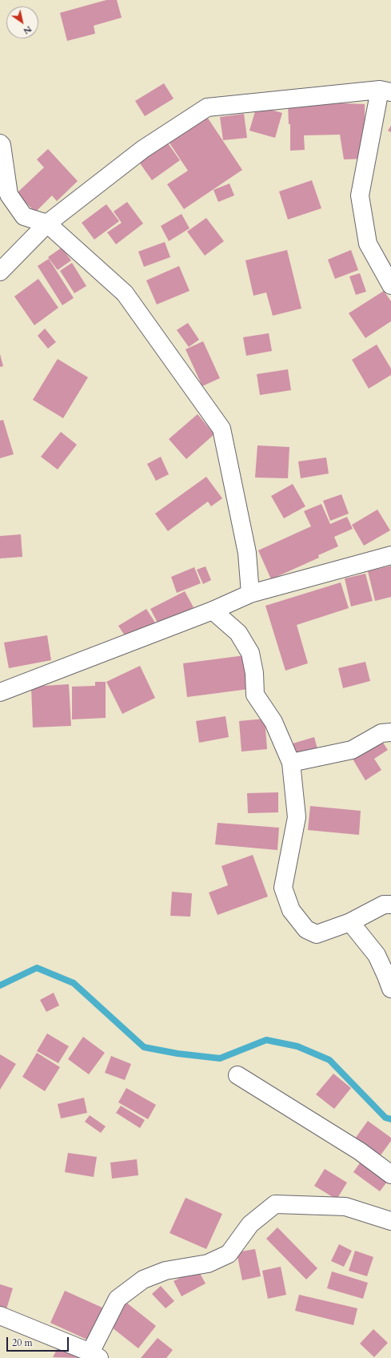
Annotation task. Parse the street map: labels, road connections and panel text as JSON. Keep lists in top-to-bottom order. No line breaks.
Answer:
{"scale_bar":"20 m","north":"bottom right"}
